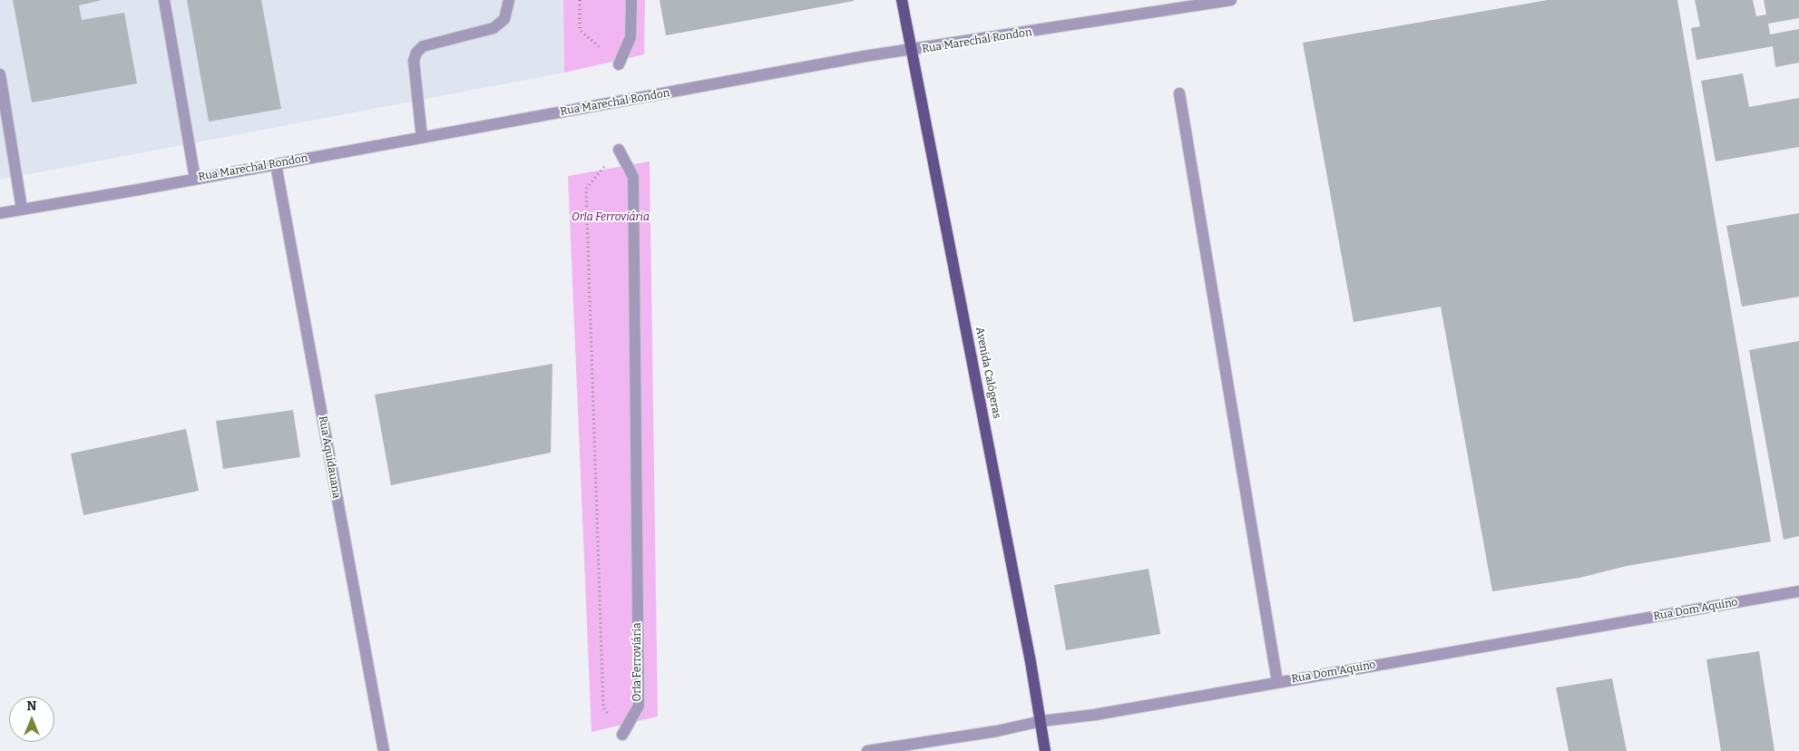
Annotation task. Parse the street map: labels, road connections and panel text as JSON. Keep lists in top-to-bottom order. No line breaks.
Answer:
{"streets":{"main road":["Avenida Calógeras"],"street":["Rua Marechal Rondon","Rua Aquidauana","Rua Dom Aquino","Orla Ferroviária"]},"crossings":[["Rua Marechal Rondon","Avenida Calógeras"],["Rua Marechal Rondon","Rua Aquidauana"],["Avenida Calógeras","Rua Dom Aquino"]],"parks":["Orla Ferroviária"],"north":"top"}
